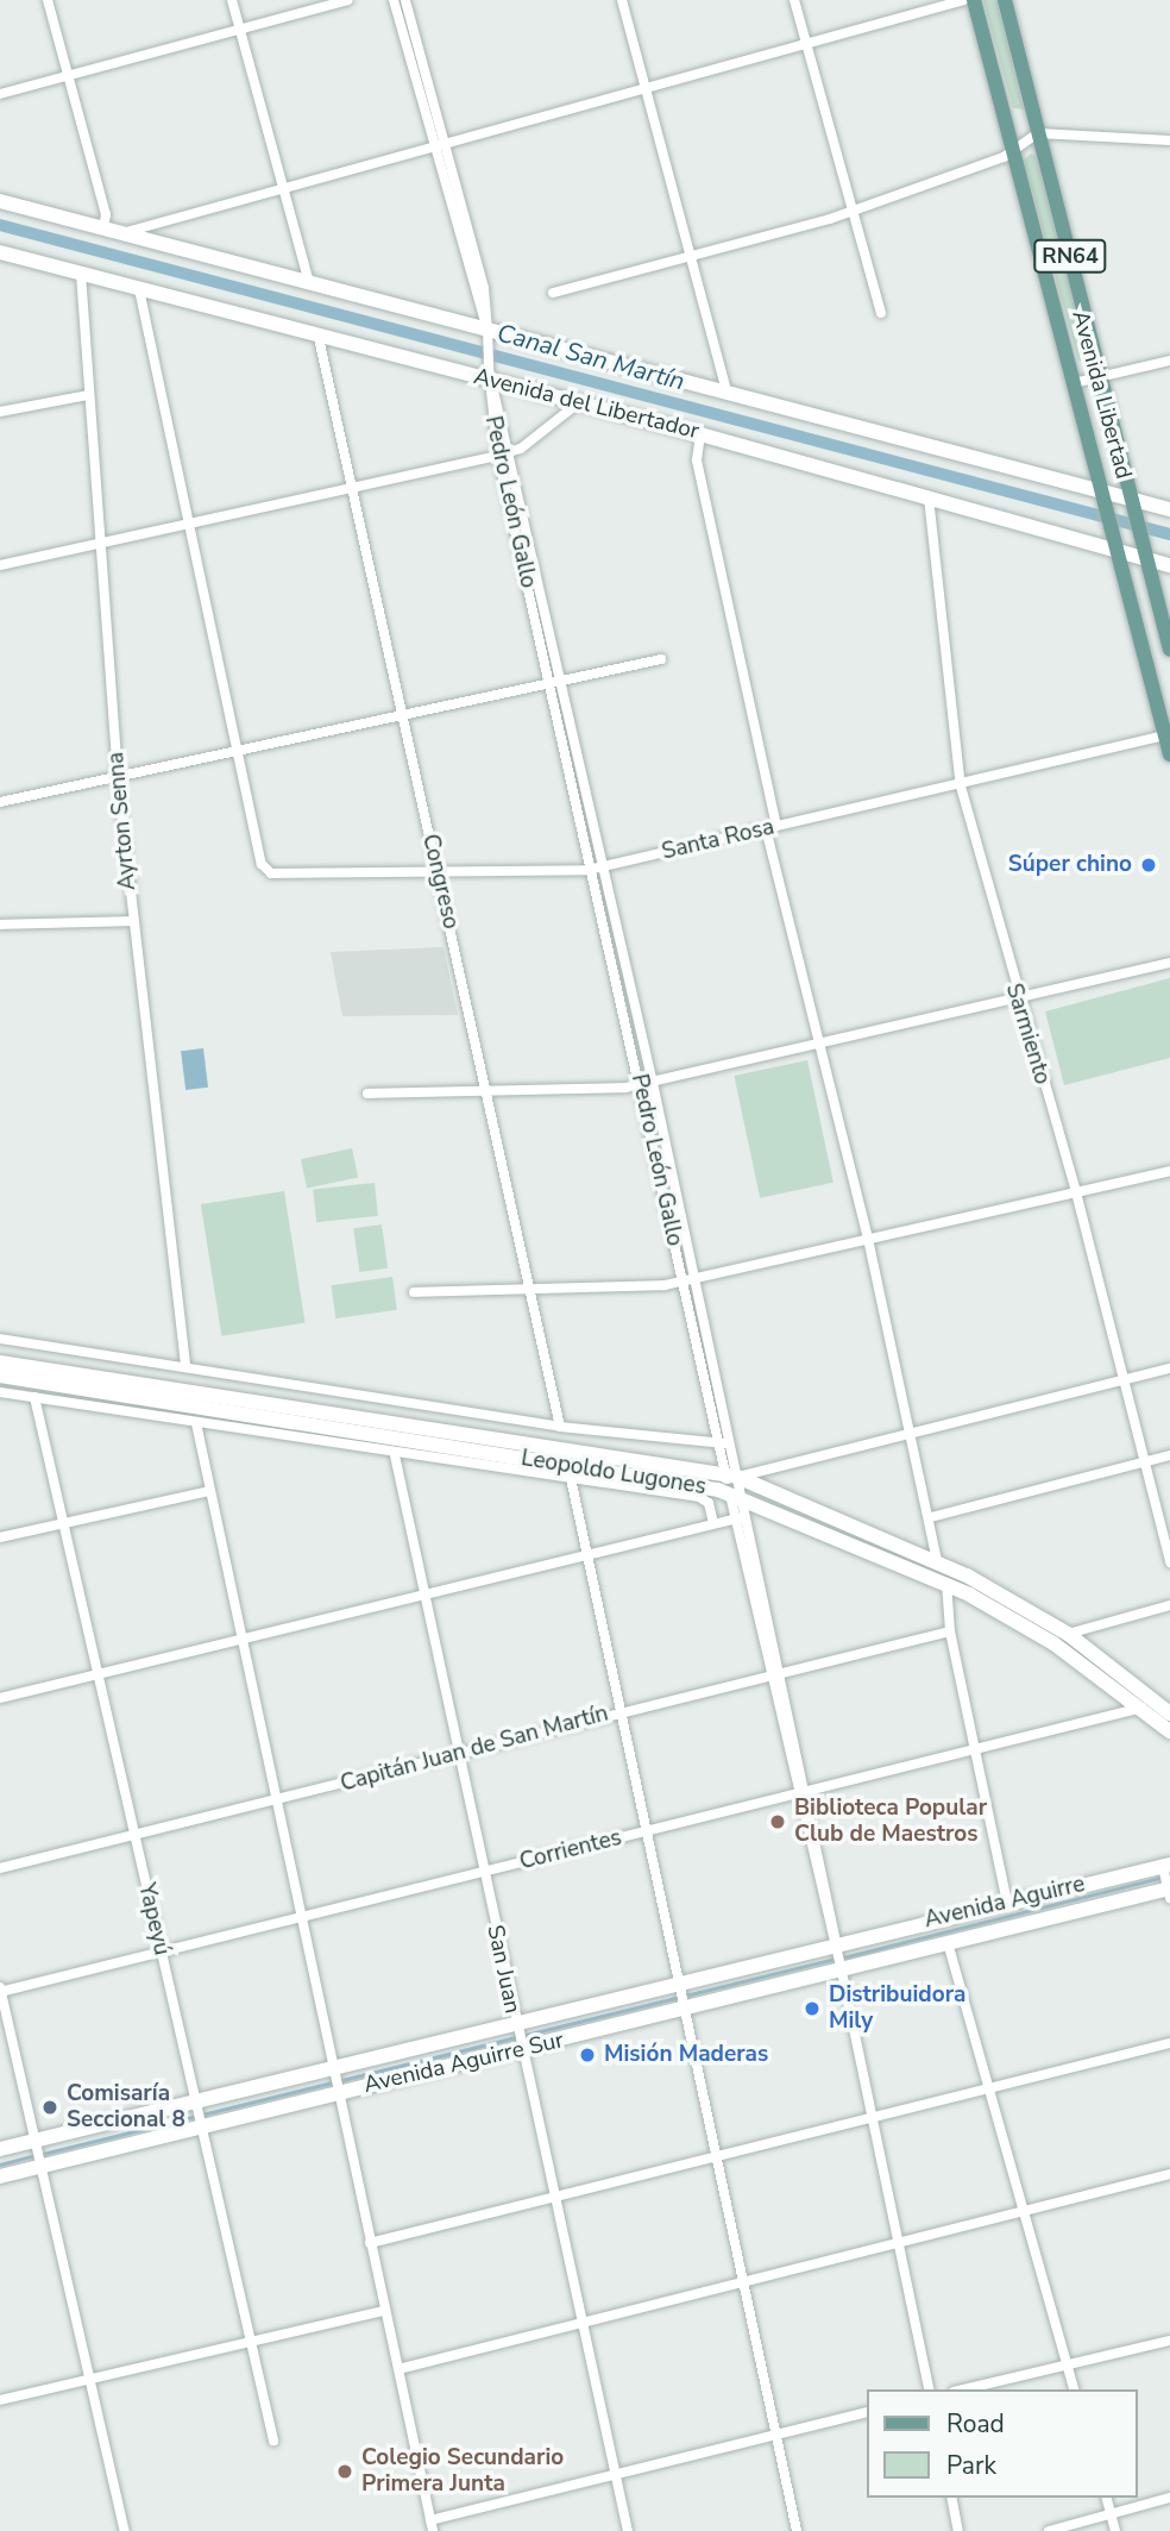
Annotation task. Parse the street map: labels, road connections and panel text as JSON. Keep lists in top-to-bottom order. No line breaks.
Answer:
{"streets":{"main road":["RN64","Avenida Libertad","Avenida del Libertador","Leopoldo Lugones","Avenida Aguirre","Avenida Aguirre Sur"],"street":["Pedro León Gallo","Ayrton Senna","Santa Rosa","Congreso","Sarmiento","Capitán Juan de San Martín","Corrientes","Yapeyú","San Juan"]},"crossings":[["Avenida Libertad","Avenida del Libertador"],["Avenida Libertad","Santa Rosa"],["Avenida del Libertador","Pedro León Gallo"],["Avenida del Libertador","Ayrton Senna"],["Avenida del Libertador","Congreso"],["Avenida del Libertador","Sarmiento"],["Pedro León Gallo","Santa Rosa"],["Pedro León Gallo","Leopoldo Lugones"],["Pedro León Gallo","Capitán Juan de San Martín"],["Pedro León Gallo","Corrientes"],["Pedro León Gallo","Avenida Aguirre"],["Pedro León Gallo","Avenida Aguirre Sur"],["Santa Rosa","Congreso"],["Santa Rosa","Sarmiento"],["Leopoldo Lugones","Corrientes"],["Capitán Juan de San Martín","Yapeyú"],["Capitán Juan de San Martín","San Juan"],["Corrientes","Yapeyú"],["Corrientes","San Juan"],["Avenida Aguirre","Avenida Aguirre Sur"],["Yapeyú","Avenida Aguirre Sur"],["San Juan","Avenida Aguirre Sur"]],"water":["Canal San Martín"],"places":["Súper chino","Biblioteca Popular Club de Maestros","Distribuidora Mily","Misión Maderas","Comisaría Seccional 8","Colegio Secundario Primera Junta"],"legend":["Road","Park"]}
